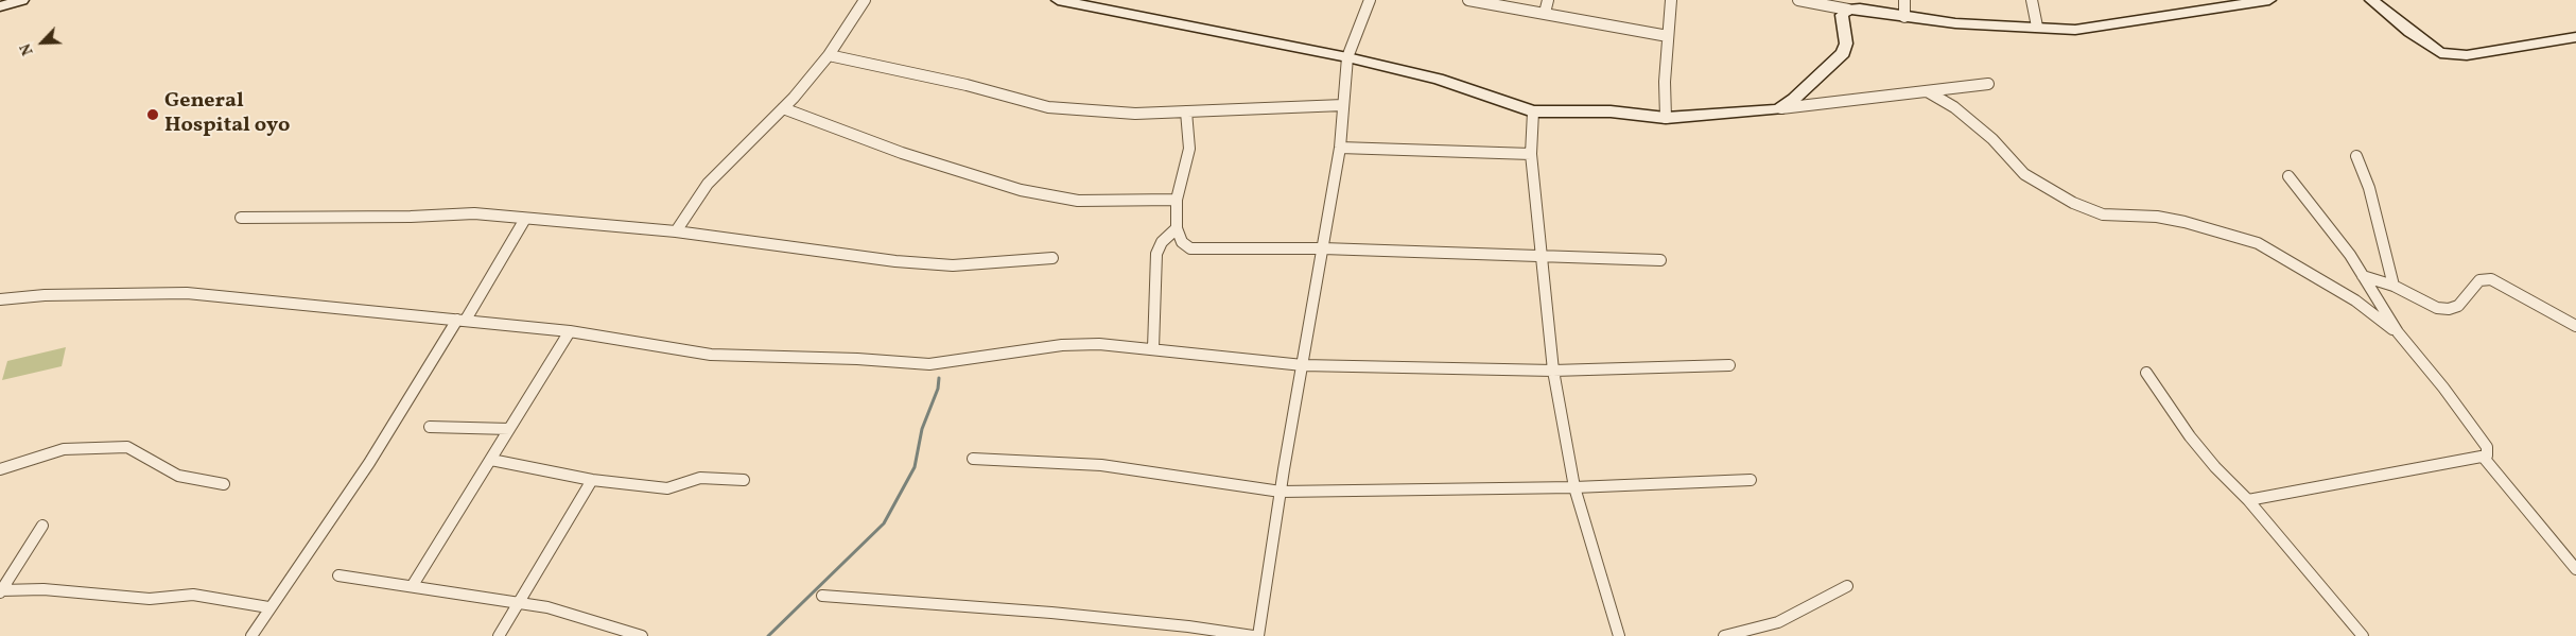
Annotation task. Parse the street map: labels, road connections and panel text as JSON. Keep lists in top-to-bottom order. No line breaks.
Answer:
{"places":["General Hospital oyo"],"north":"bottom left"}
